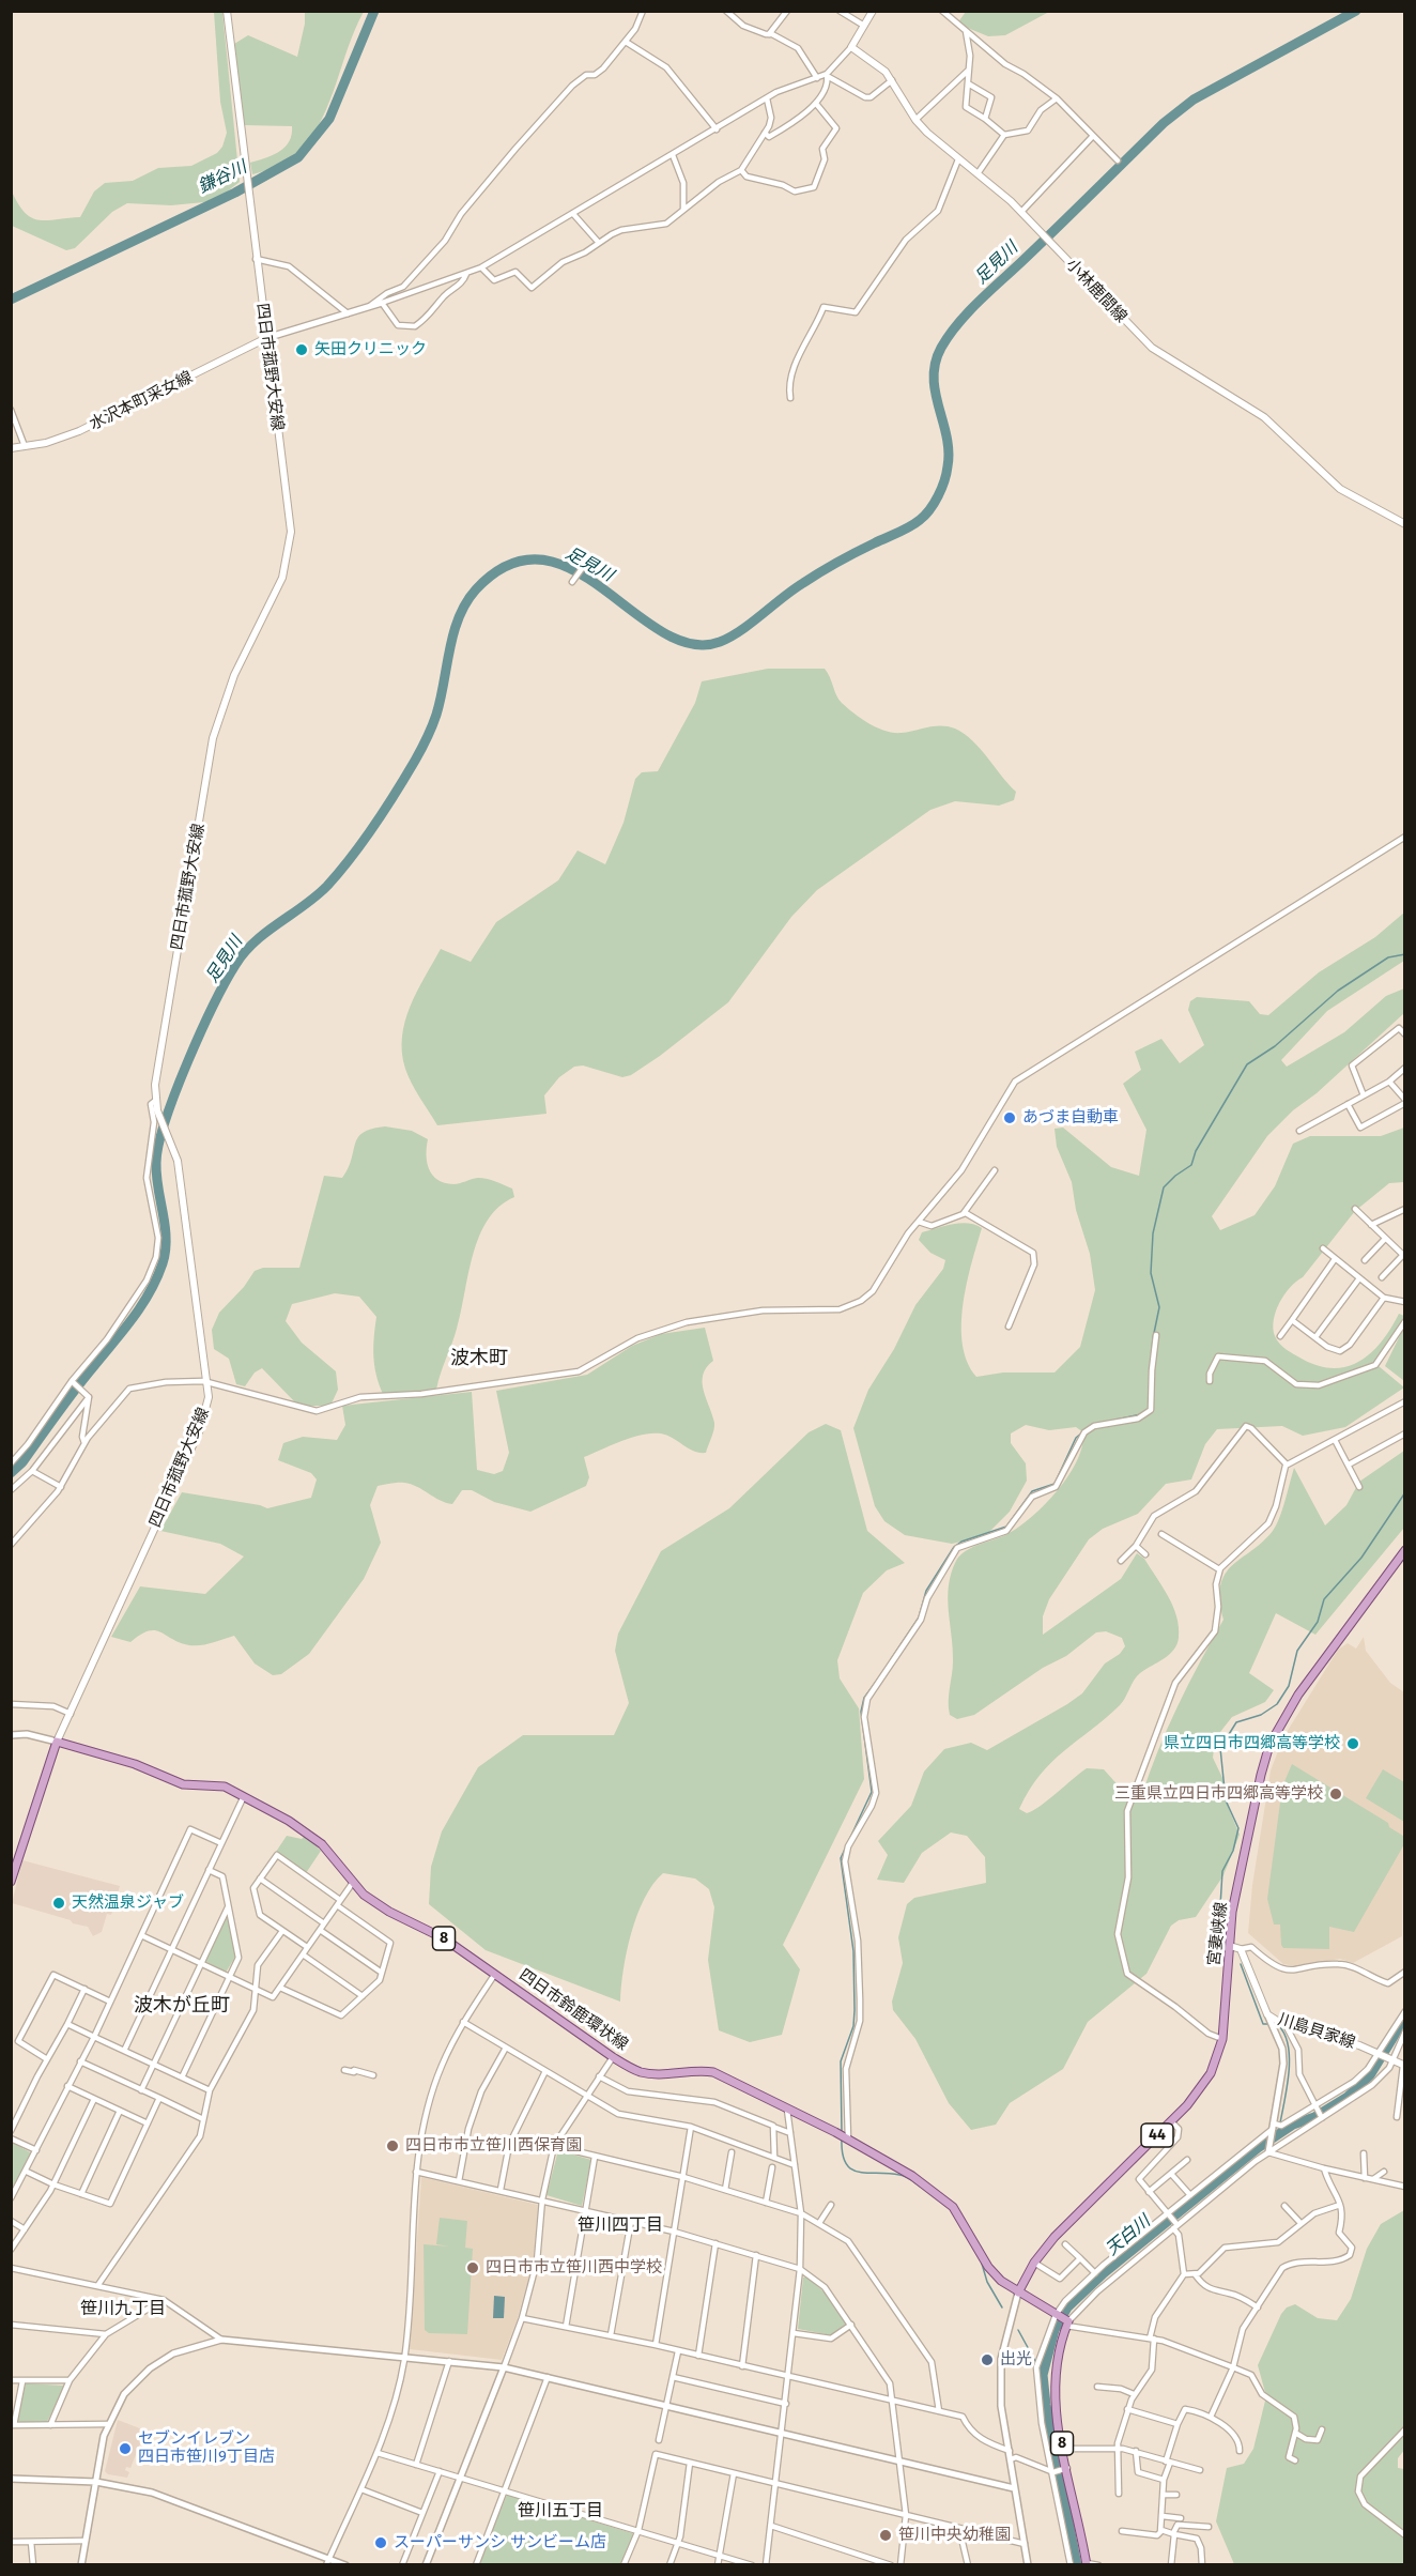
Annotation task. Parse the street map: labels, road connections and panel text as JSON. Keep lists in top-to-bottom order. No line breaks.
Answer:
{"streets":{"main road":["小林鹿間線","四日市菰野大安線","水沢本町采女線","宮妻峡線","8","四日市鈴鹿環状線","川島貝家線","44"]},"crossings":[["四日市菰野大安線","水沢本町采女線"],["四日市菰野大安線","四日市鈴鹿環状線"],["宮妻峡線","四日市鈴鹿環状線"],["8","四日市鈴鹿環状線"]],"districts":["波木町","波木が丘町","笹川四丁目","笹川九丁目","笹川五丁目"],"water":["鎌谷川","足見川","天白川"],"places":["矢田クリニック","あづま自動車","県立四日市四郷高等学校","三重県立四日市四郷高等学校","天然温泉ジャブ","四日市市立笹川西保育園","四日市市立笹川西中学校","出光","セブンイレブン 四日市笹川9丁目店","笹川中央幼稚園","スーパーサンシ サンビーム店"]}
